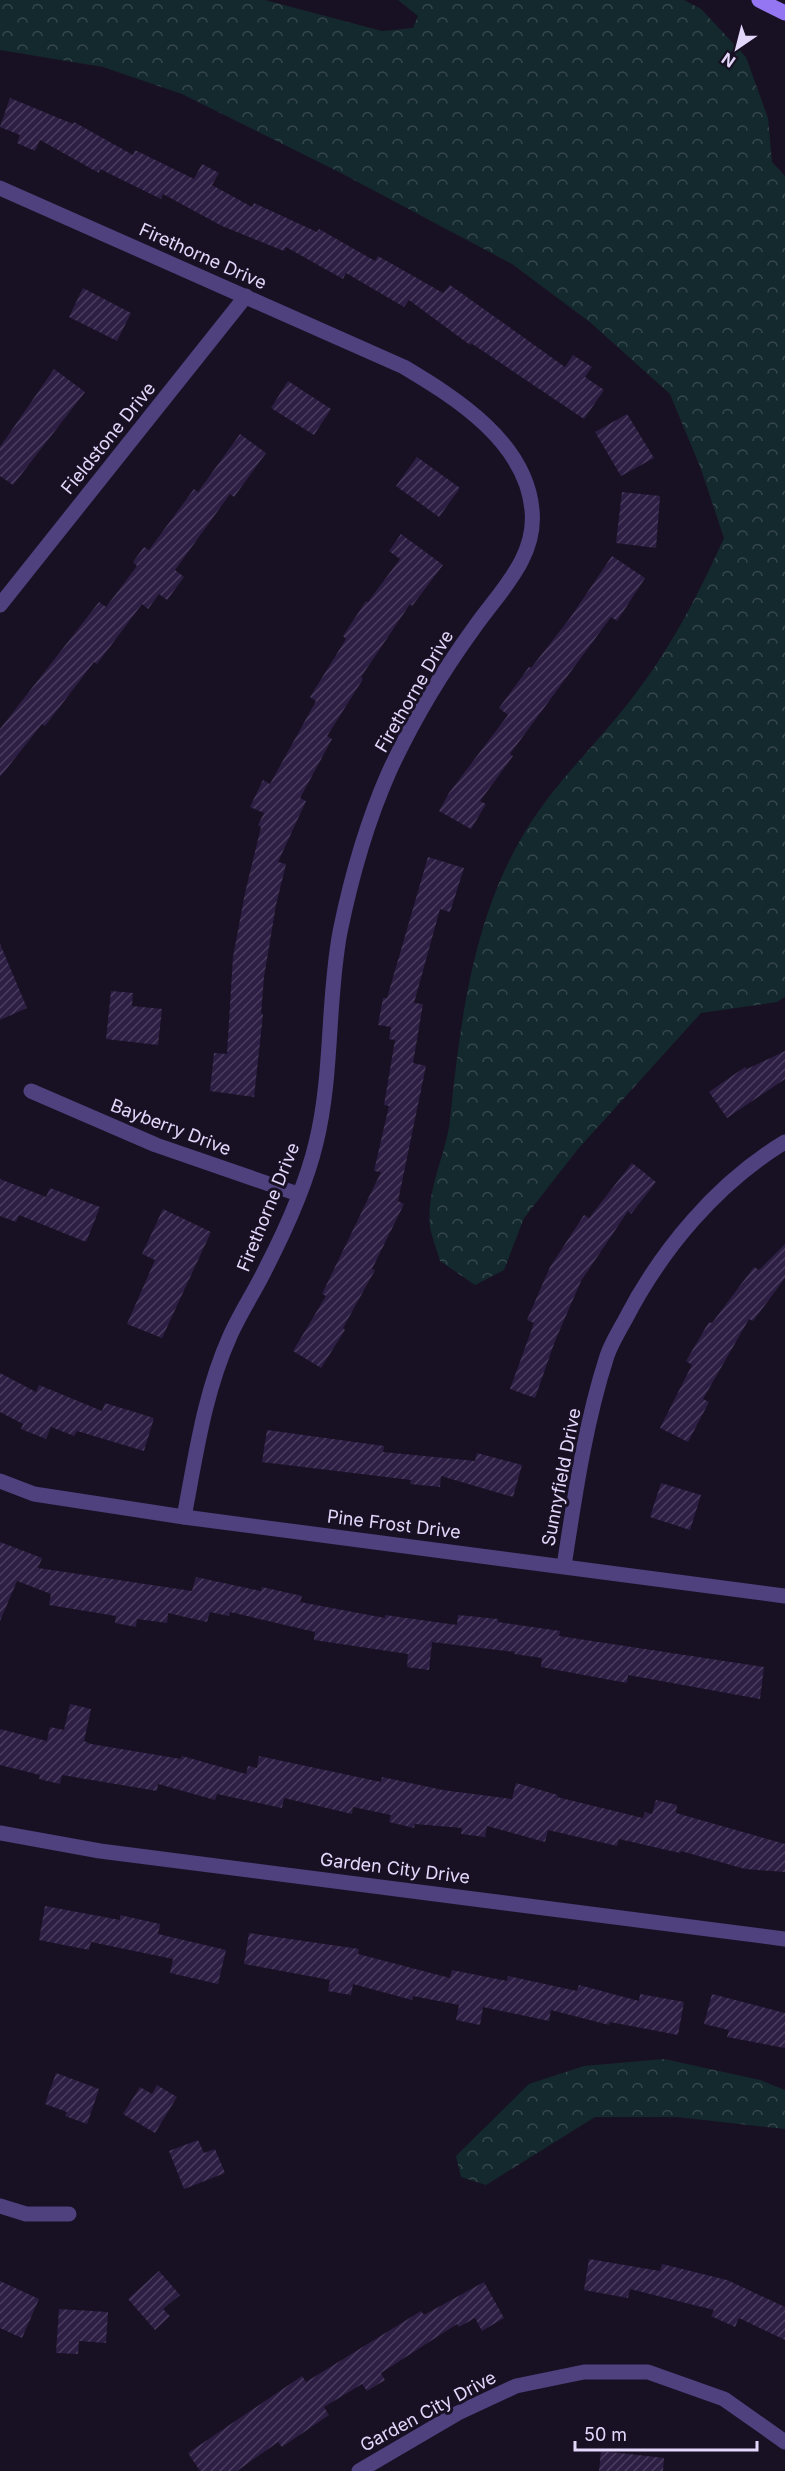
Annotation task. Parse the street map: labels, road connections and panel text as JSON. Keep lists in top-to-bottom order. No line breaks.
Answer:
{"streets":{"street":["Firethorne Drive","Fieldstone Drive","Bayberry Drive","Sunnyfield Drive","Pine Frost Drive","Garden City Drive"]},"crossings":[["Firethorne Drive","Fieldstone Drive"],["Firethorne Drive","Bayberry Drive"],["Firethorne Drive","Pine Frost Drive"],["Sunnyfield Drive","Pine Frost Drive"]],"scale_bar":"50 m","north":"bottom left"}
